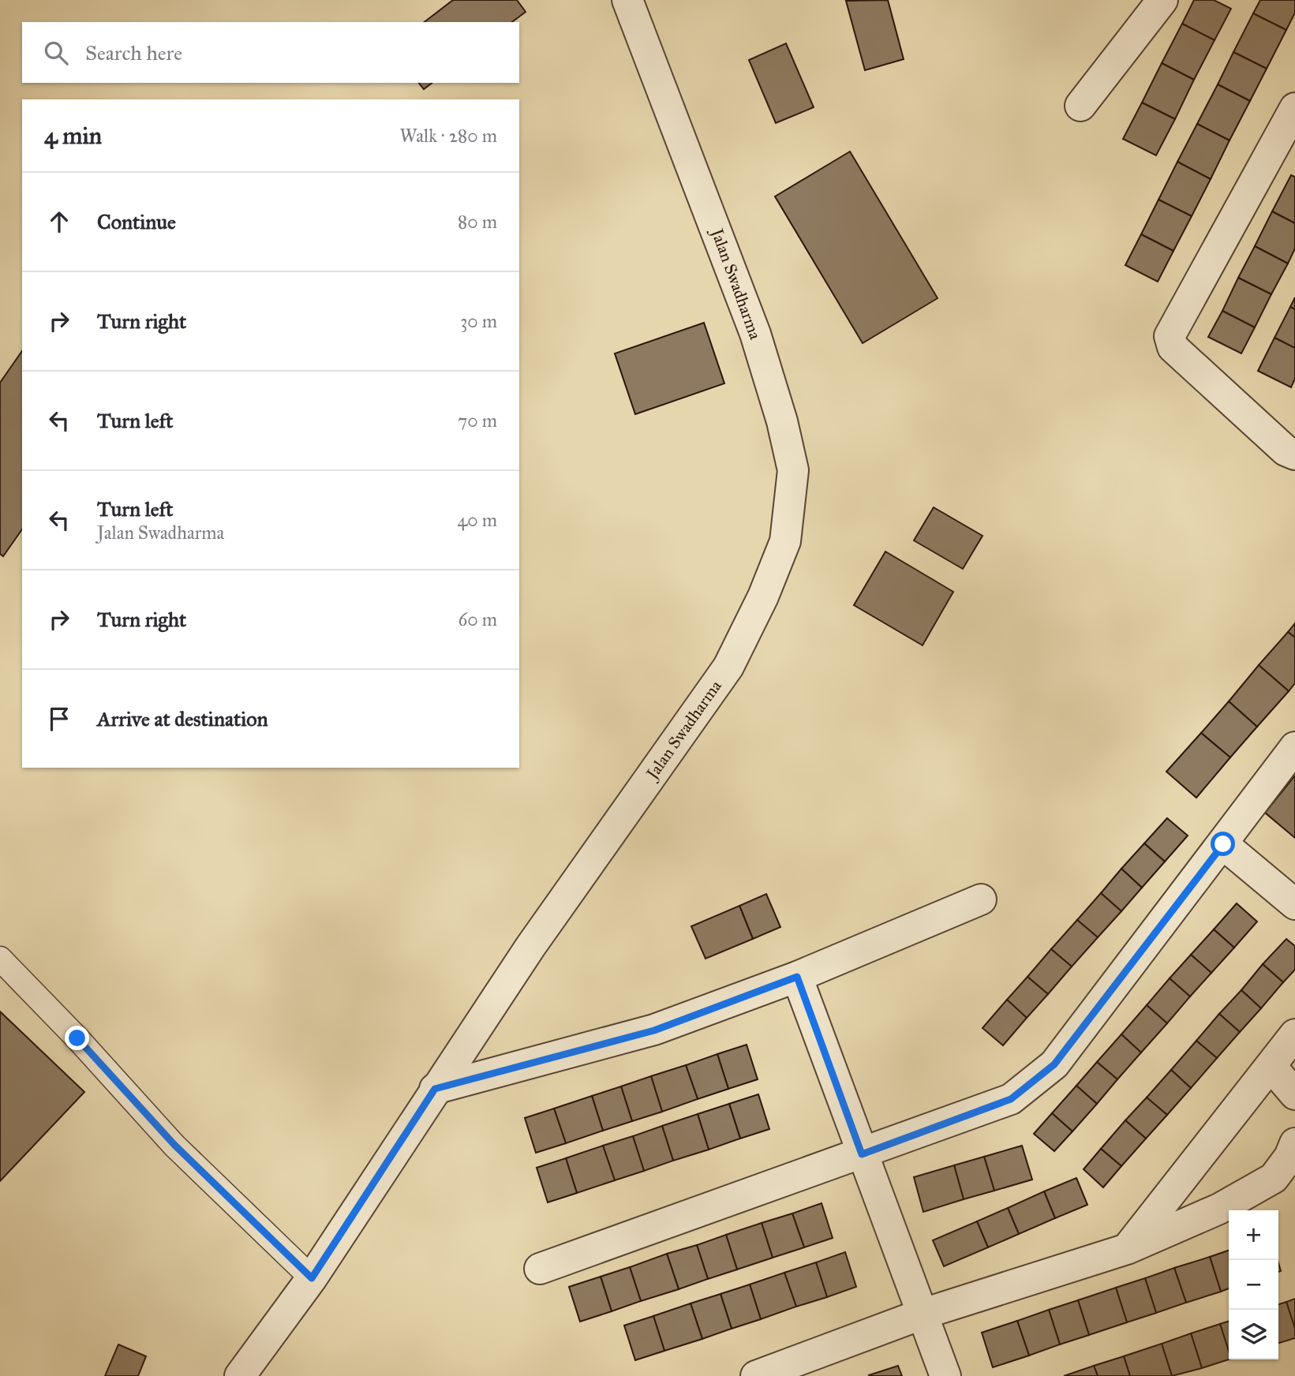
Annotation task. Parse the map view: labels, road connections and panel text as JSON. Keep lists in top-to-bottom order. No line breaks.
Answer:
{"streets":{"street":["Jalan Swadharma"]},"page":{"search":"Search here","heading":["4 min","Walk · 280 m"],"list":[["Continue","80 m"],["Turn right","30 m"],["Turn left","70 m"],["Turn left","Jalan Swadharma","40 m"],["Turn right","60 m"],"Arrive at destination"],"map_buttons":["+","−"]}}
